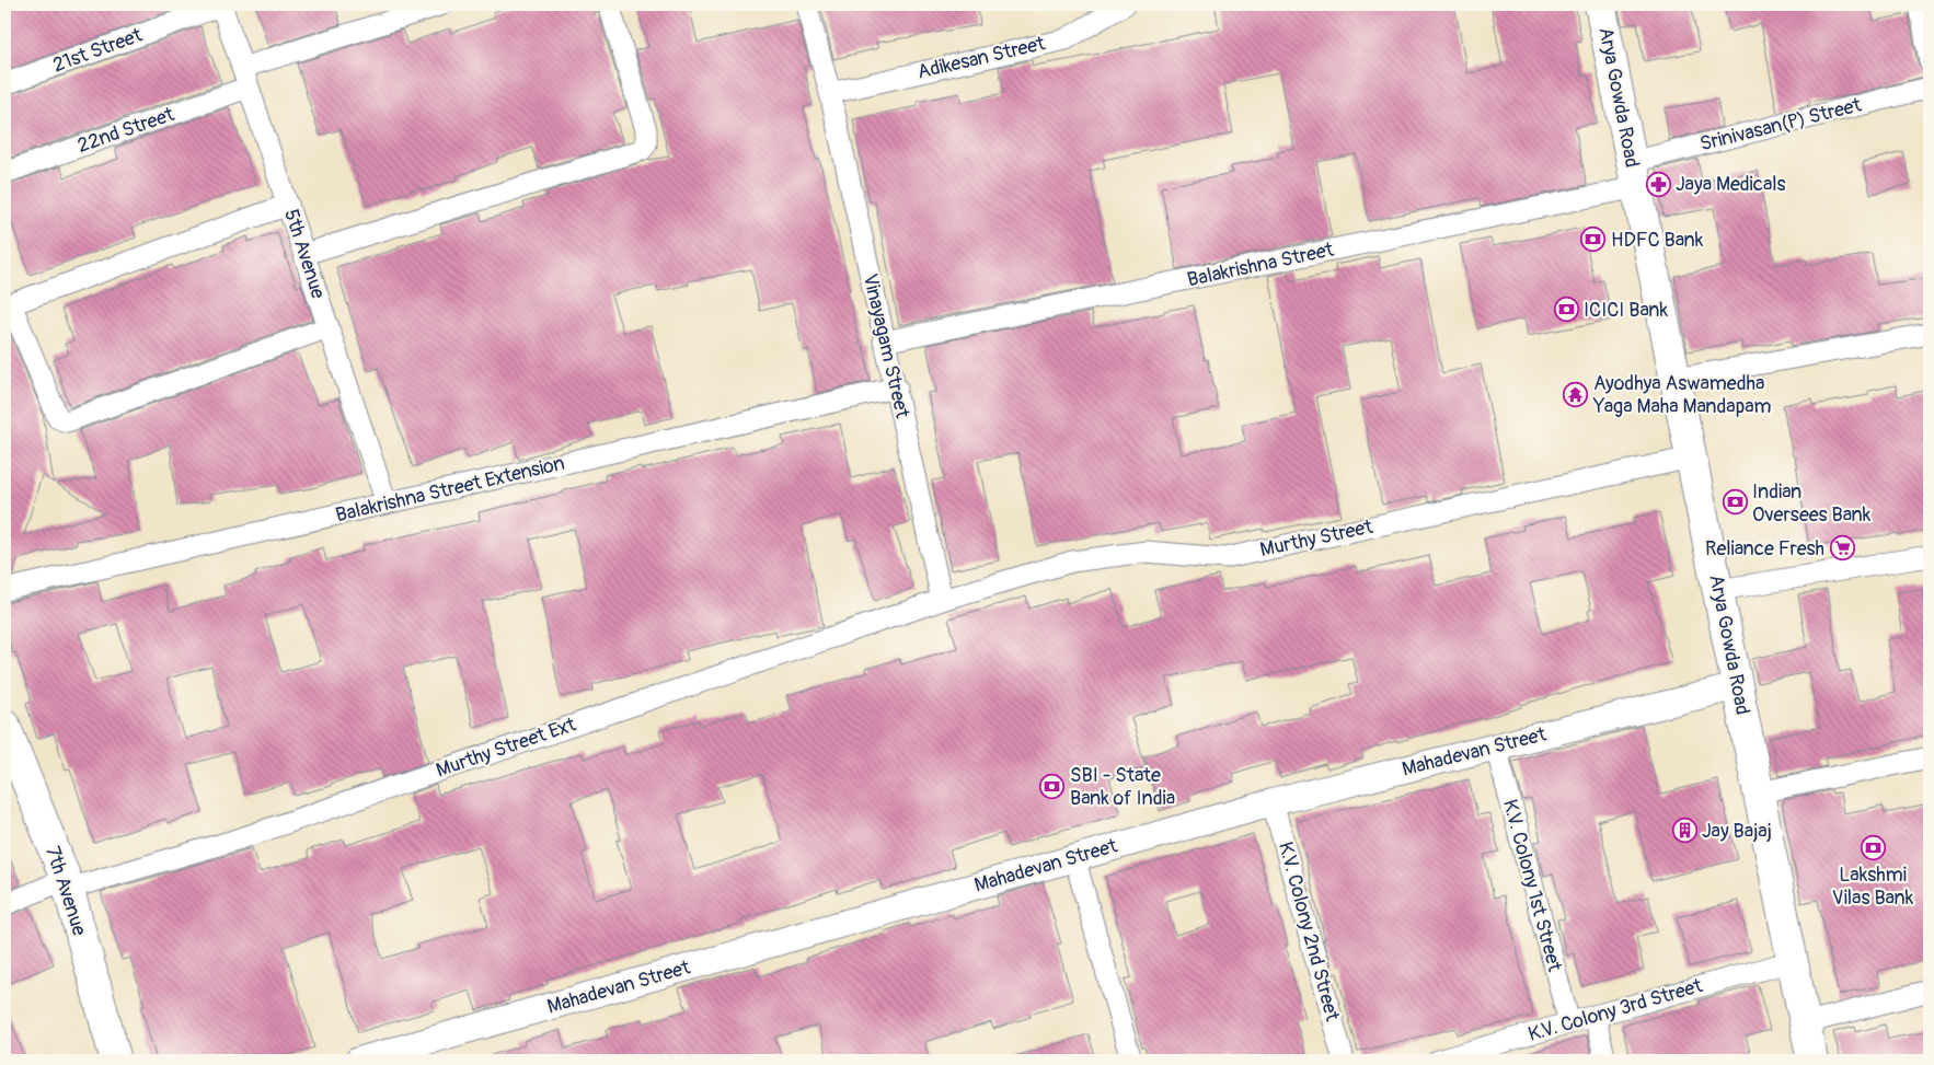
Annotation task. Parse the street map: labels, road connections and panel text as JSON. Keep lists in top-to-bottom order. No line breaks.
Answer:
{"streets":{"main road":["Arya Gowda Road","7th Avenue"],"street":["21st Street","Adikesan Street","Srinivasan(P) Street","22nd Street","5th Avenue","Balakrishna Street","Vinayagam Street","Balakrishna Street Extension","Murthy Street","Murthy Street Ext","Mahadevan Street","K.V. Colony 1st Street","K.V. Colony 2nd Street","K.V. Colony 3rd Street"]},"crossings":[["21st Street","5th Avenue"],["Adikesan Street","Vinayagam Street"],["Arya Gowda Road","Srinivasan(P) Street"],["Arya Gowda Road","Balakrishna Street"],["Arya Gowda Road","Murthy Street"],["Arya Gowda Road","Mahadevan Street"],["Arya Gowda Road","K.V. Colony 3rd Street"],["Srinivasan(P) Street","Balakrishna Street"],["22nd Street","5th Avenue"],["5th Avenue","Balakrishna Street Extension"],["Balakrishna Street","Vinayagam Street"],["Vinayagam Street","Balakrishna Street Extension"],["Vinayagam Street","Murthy Street"],["Vinayagam Street","Murthy Street Ext"],["Murthy Street","Murthy Street Ext"],["Murthy Street Ext","7th Avenue"],["Mahadevan Street","K.V. Colony 1st Street"],["Mahadevan Street","K.V. Colony 2nd Street"],["K.V. Colony 1st Street","K.V. Colony 3rd Street"]],"places":{"pharmacy":["Jaya Medicals"],"bank":["HDFC Bank","ICICI Bank","Indian Oversees Bank","SBI - State Bank of India","Lakshmi Vilas Bank"],"temple":["Ayodhya Aswamedha Yaga Maha Mandapam"],"supermarket":["Reliance Fresh"],"building":["Jay Bajaj"]}}
